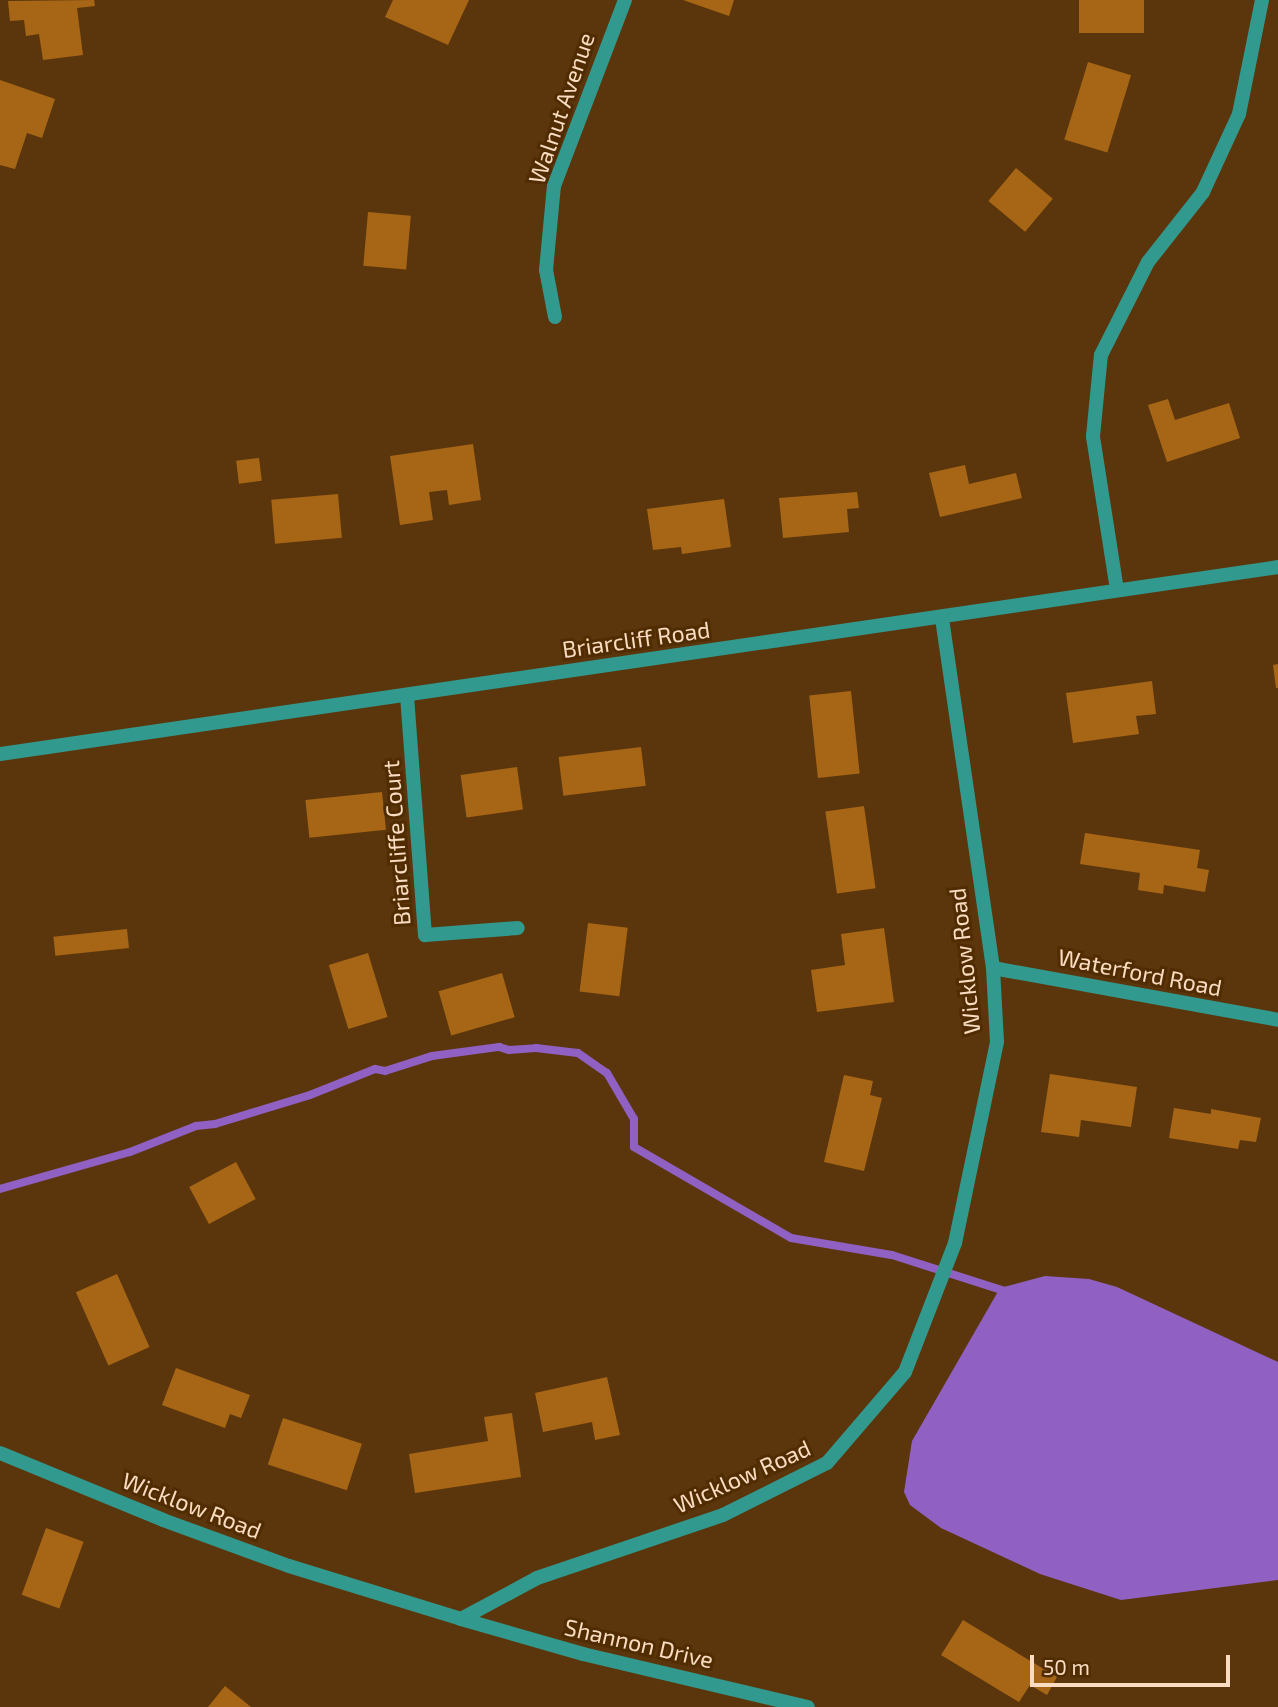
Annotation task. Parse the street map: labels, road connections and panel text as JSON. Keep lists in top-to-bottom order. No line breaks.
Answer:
{"streets":{"street":["Walnut Avenue","Briarcliff Road","Briarcliffe Court","Wicklow Road","Waterford Road","Shannon Drive"]},"crossings":[["Briarcliff Road","Briarcliffe Court"],["Briarcliff Road","Wicklow Road"],["Wicklow Road","Waterford Road"],["Wicklow Road","Shannon Drive"]],"scale_bar":"50 m"}
